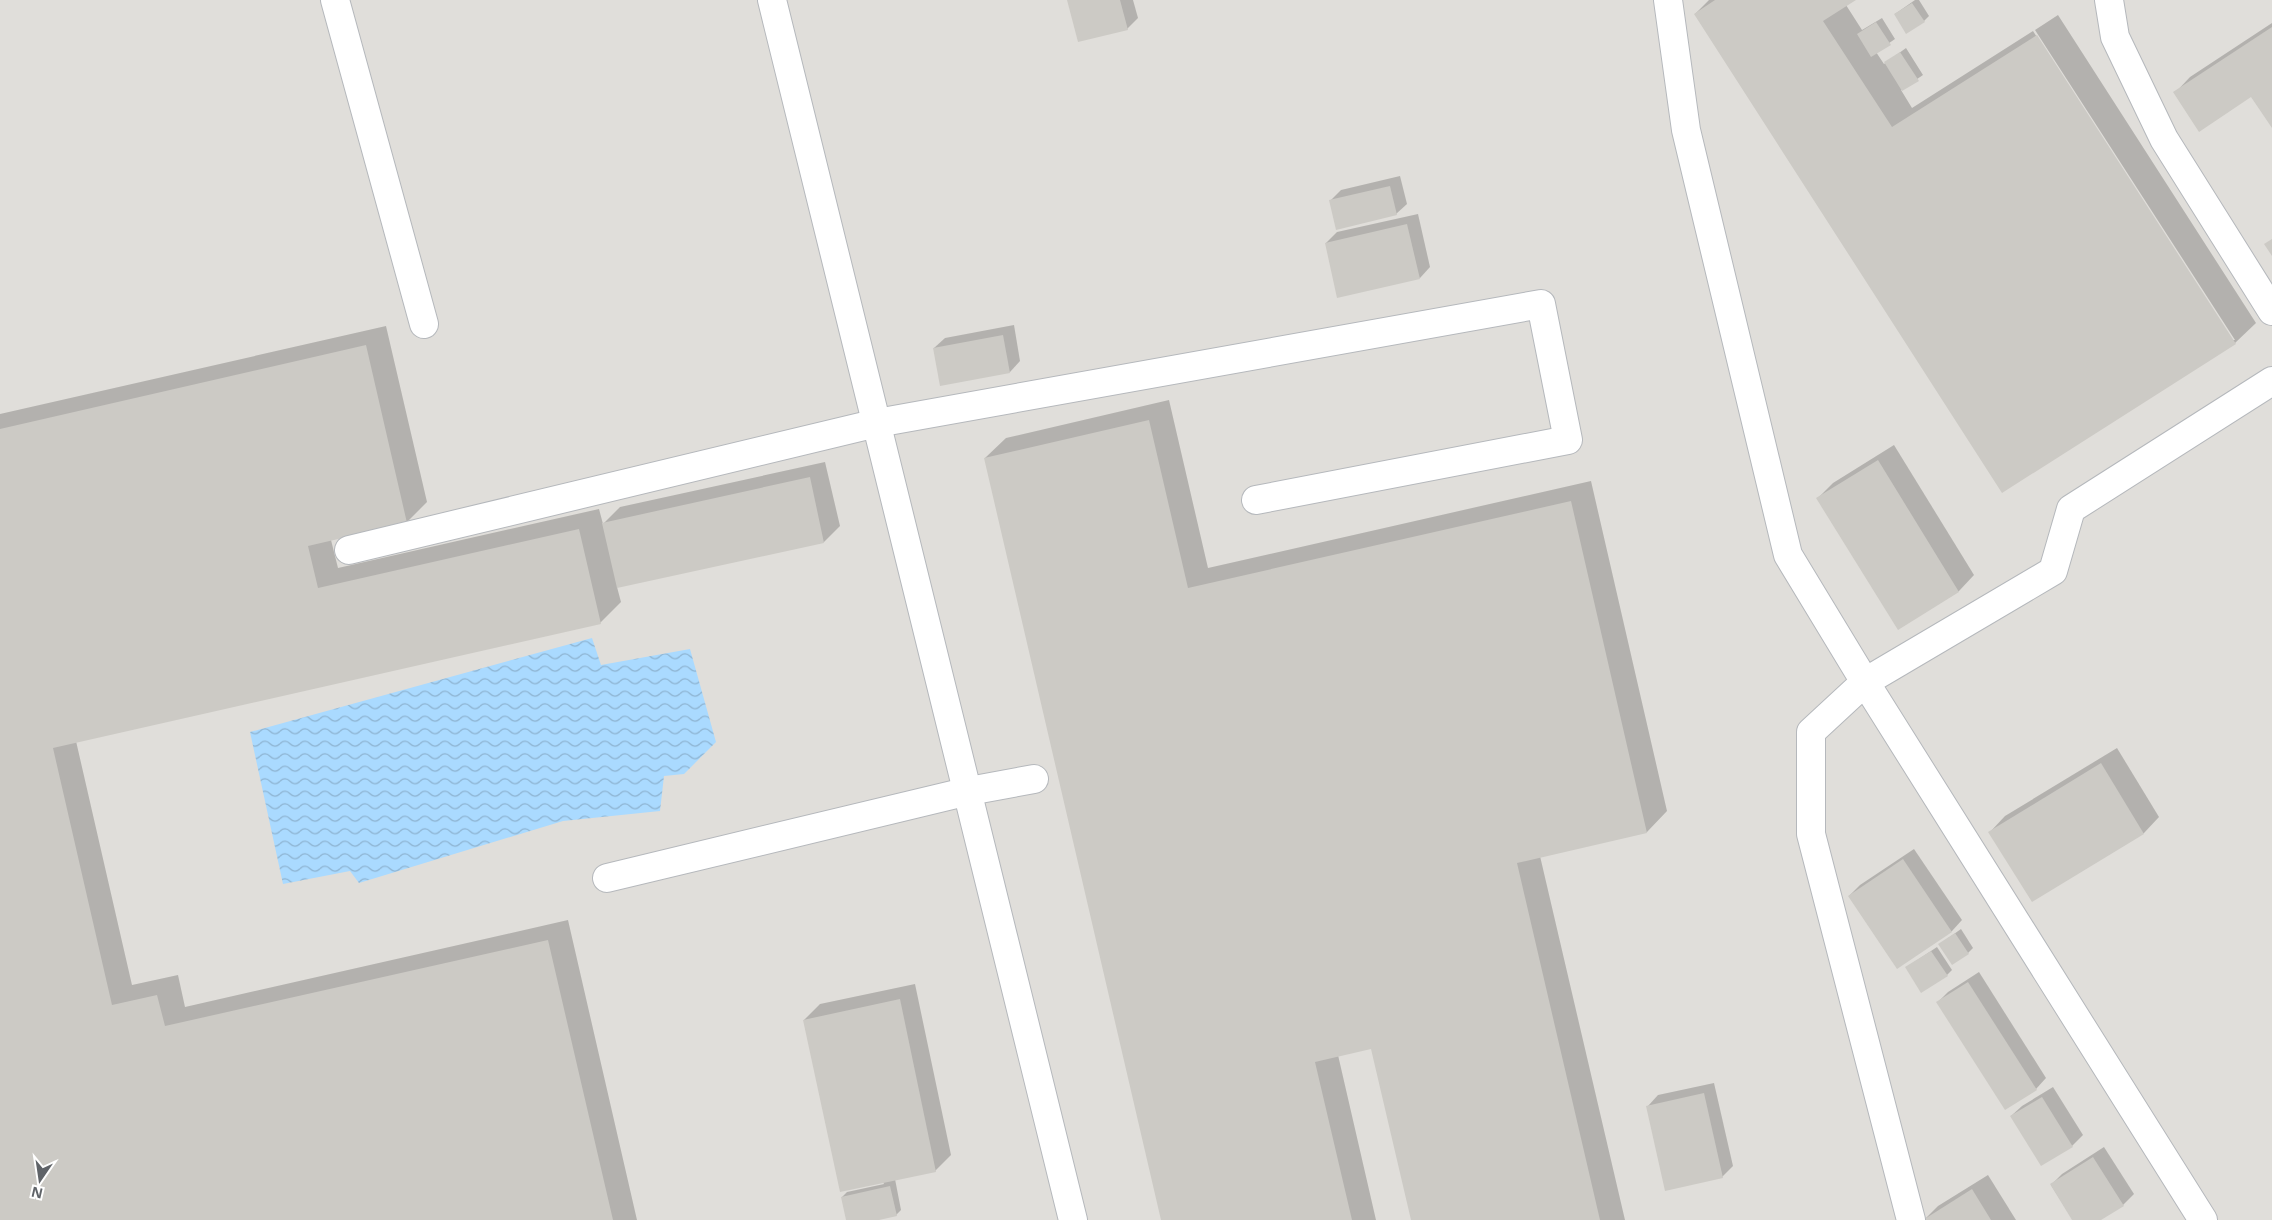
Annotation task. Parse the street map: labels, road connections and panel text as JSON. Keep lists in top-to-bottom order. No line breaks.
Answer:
{"north":"bottom"}
